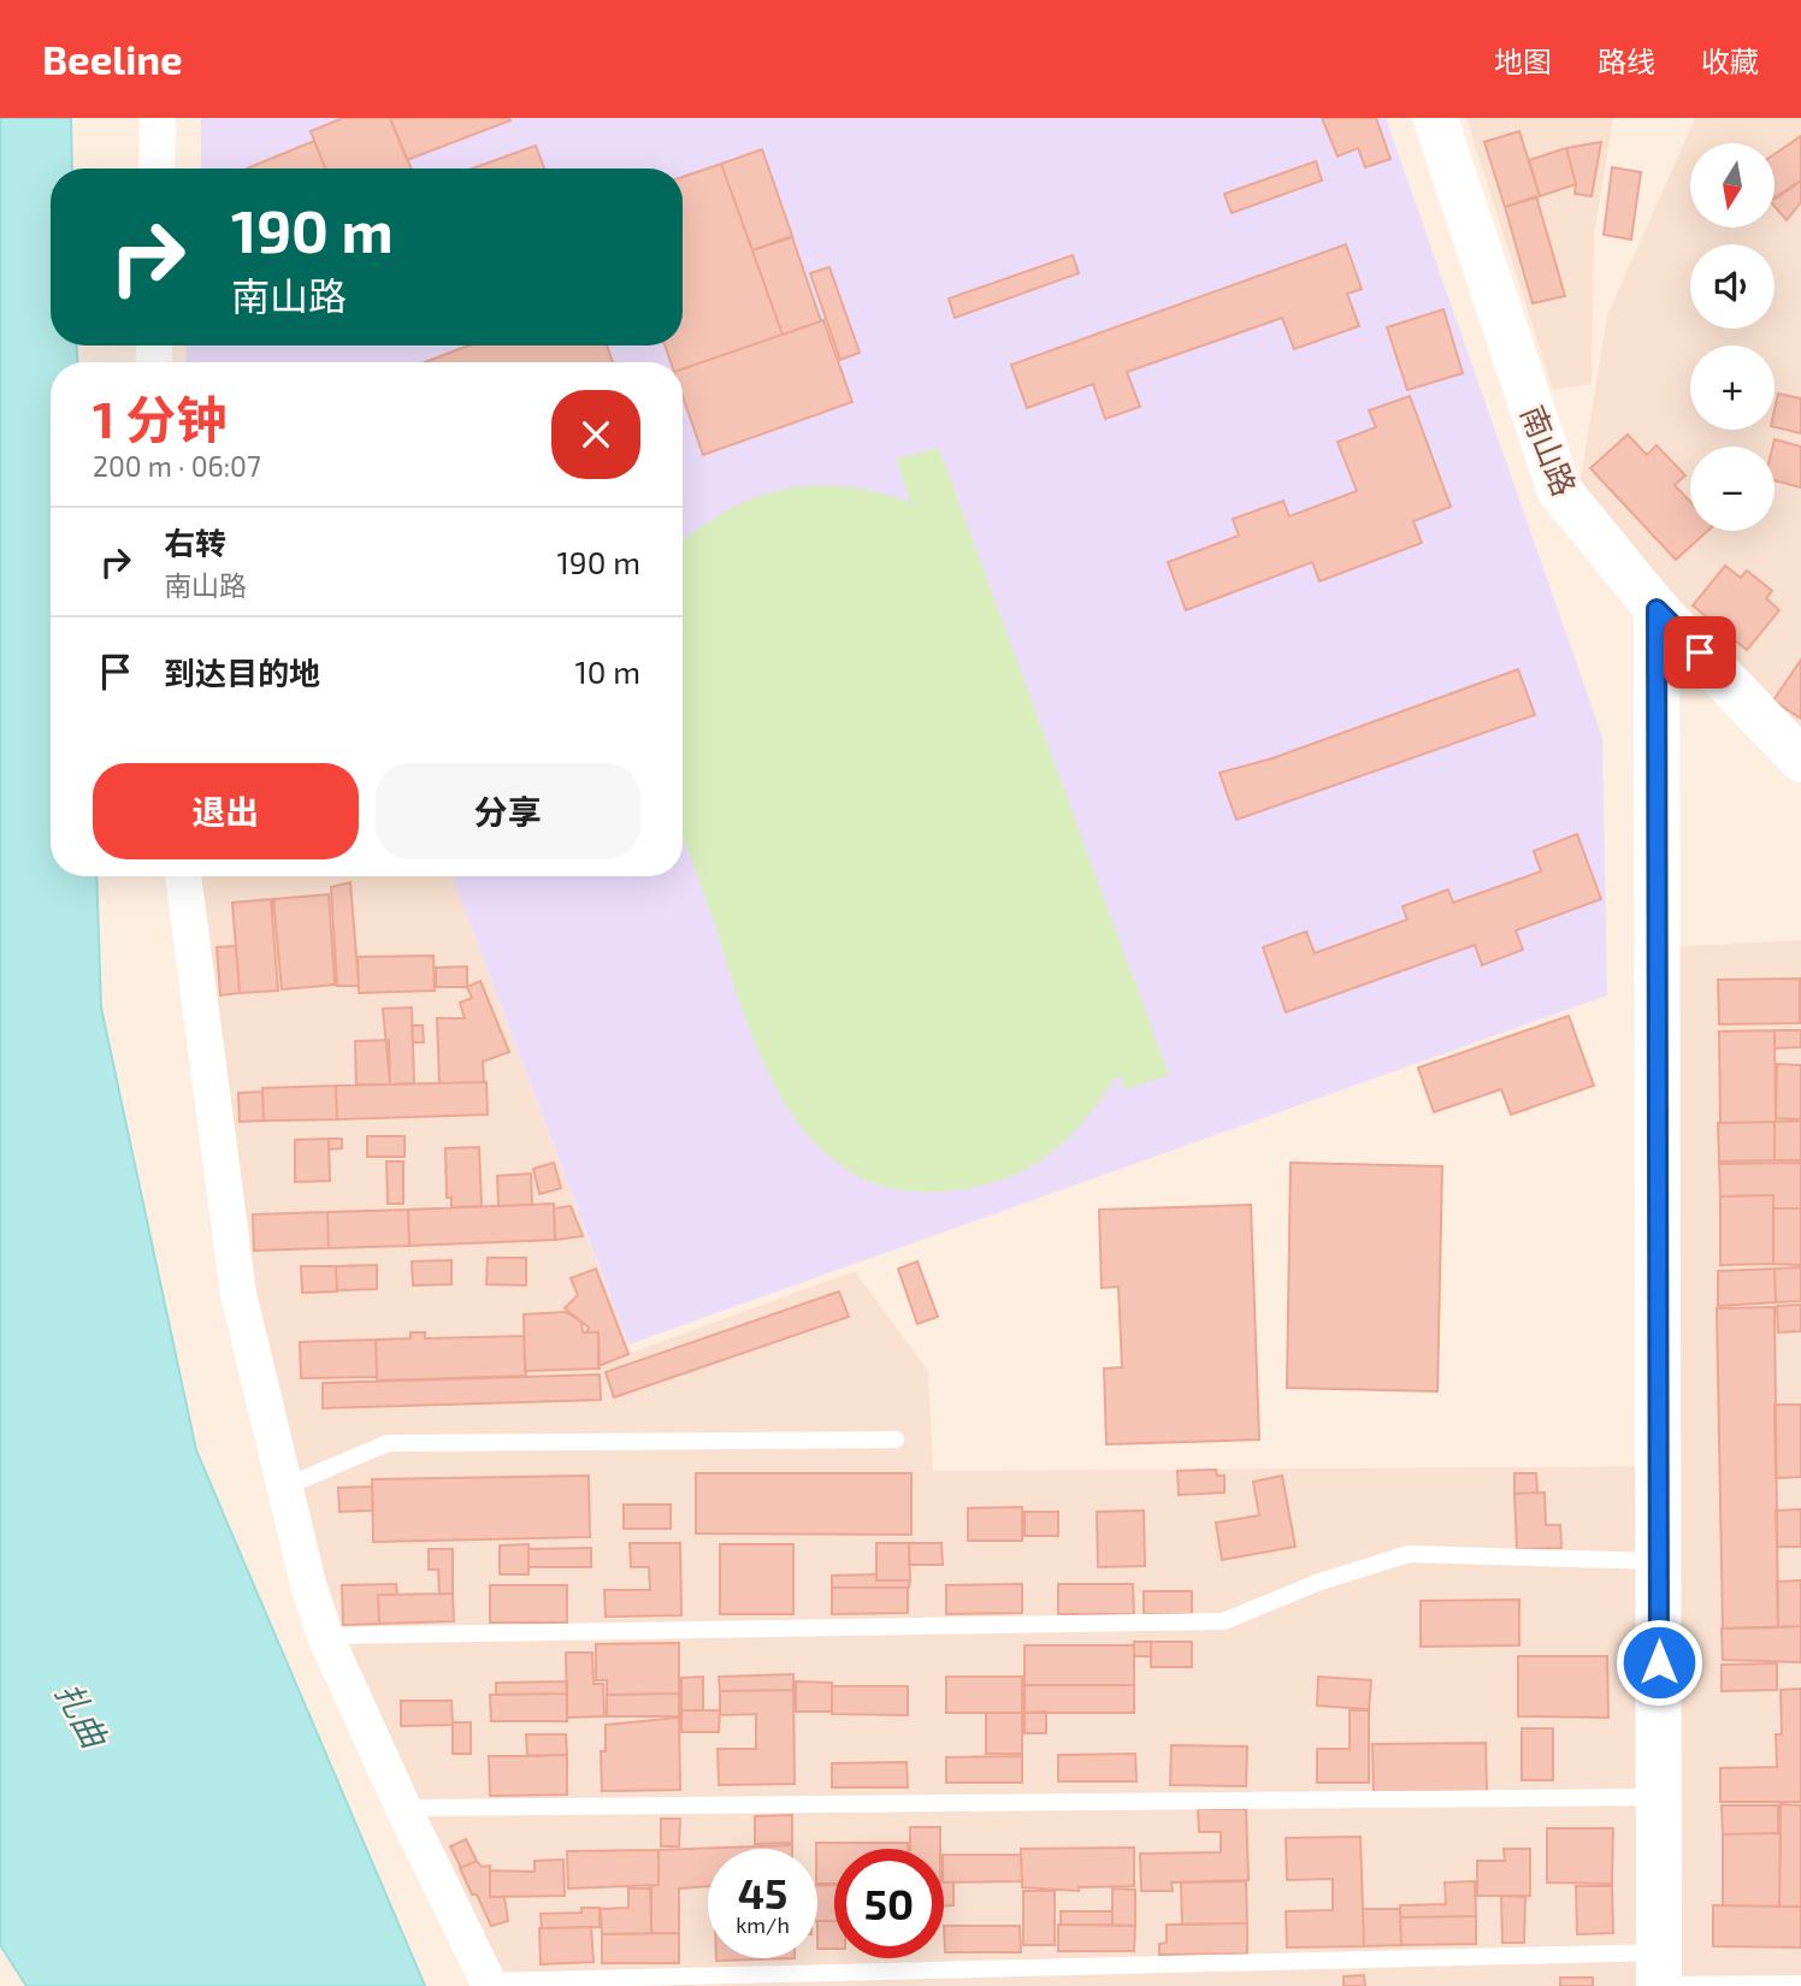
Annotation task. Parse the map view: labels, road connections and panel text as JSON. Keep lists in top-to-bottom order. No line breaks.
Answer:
{"streets":{"street":["南山路"]},"water":["扎曲"],"north":"bottom","page":{"header":"Beeline","nav":["地图","路线","收藏"],"map_buttons":["+","−"],"turn":["190 m","南山路"],"heading":["1 分钟","200 m · 06:07"],"list":[{"name":"右转","note":"南山路","value":"190 m"},{"name":"到达目的地","value":"10 m"}],"buttons":["退出","分享"],"speed":"45 km/h","limit":"50"}}
